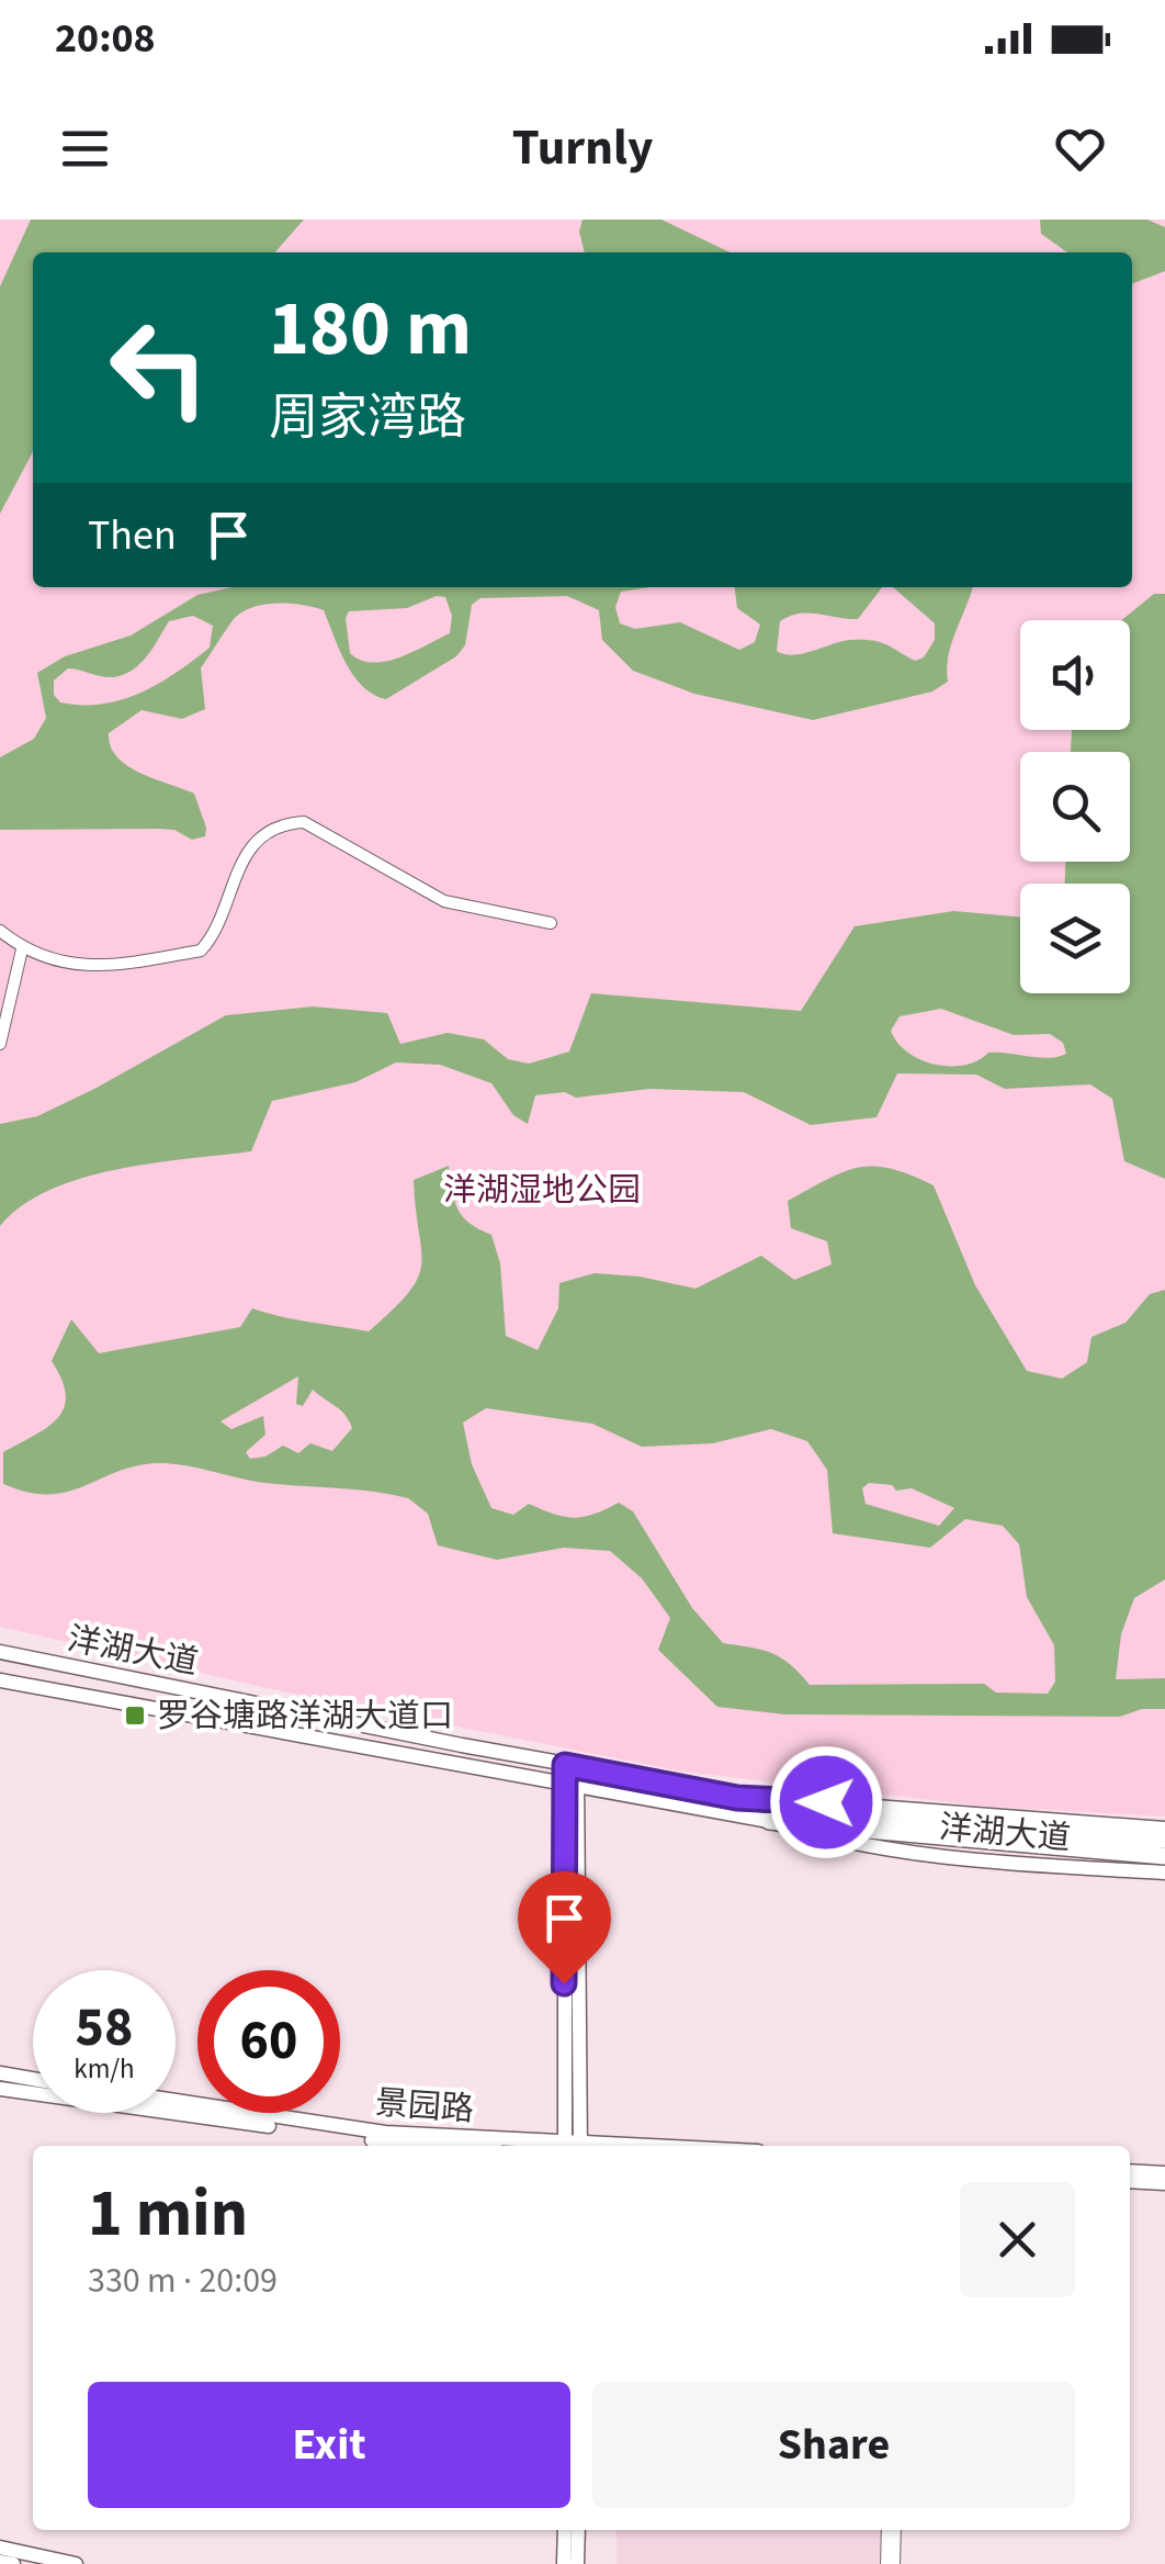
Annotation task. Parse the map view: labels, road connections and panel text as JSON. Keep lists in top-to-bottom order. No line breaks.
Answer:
{"streets":{"main road":["洋湖大道","景园路"]},"parks":["洋湖湿地公园"],"places":{"transit":["罗谷塘路洋湖大道口"]},"page":{"status":"20:08","header":"Turnly","turn":["180 m","周家湾路"],"then":"Then","speed":"58 km/h","limit":"60","heading":["1 min","330 m · 20:09"],"buttons":["Exit","Share"]}}
